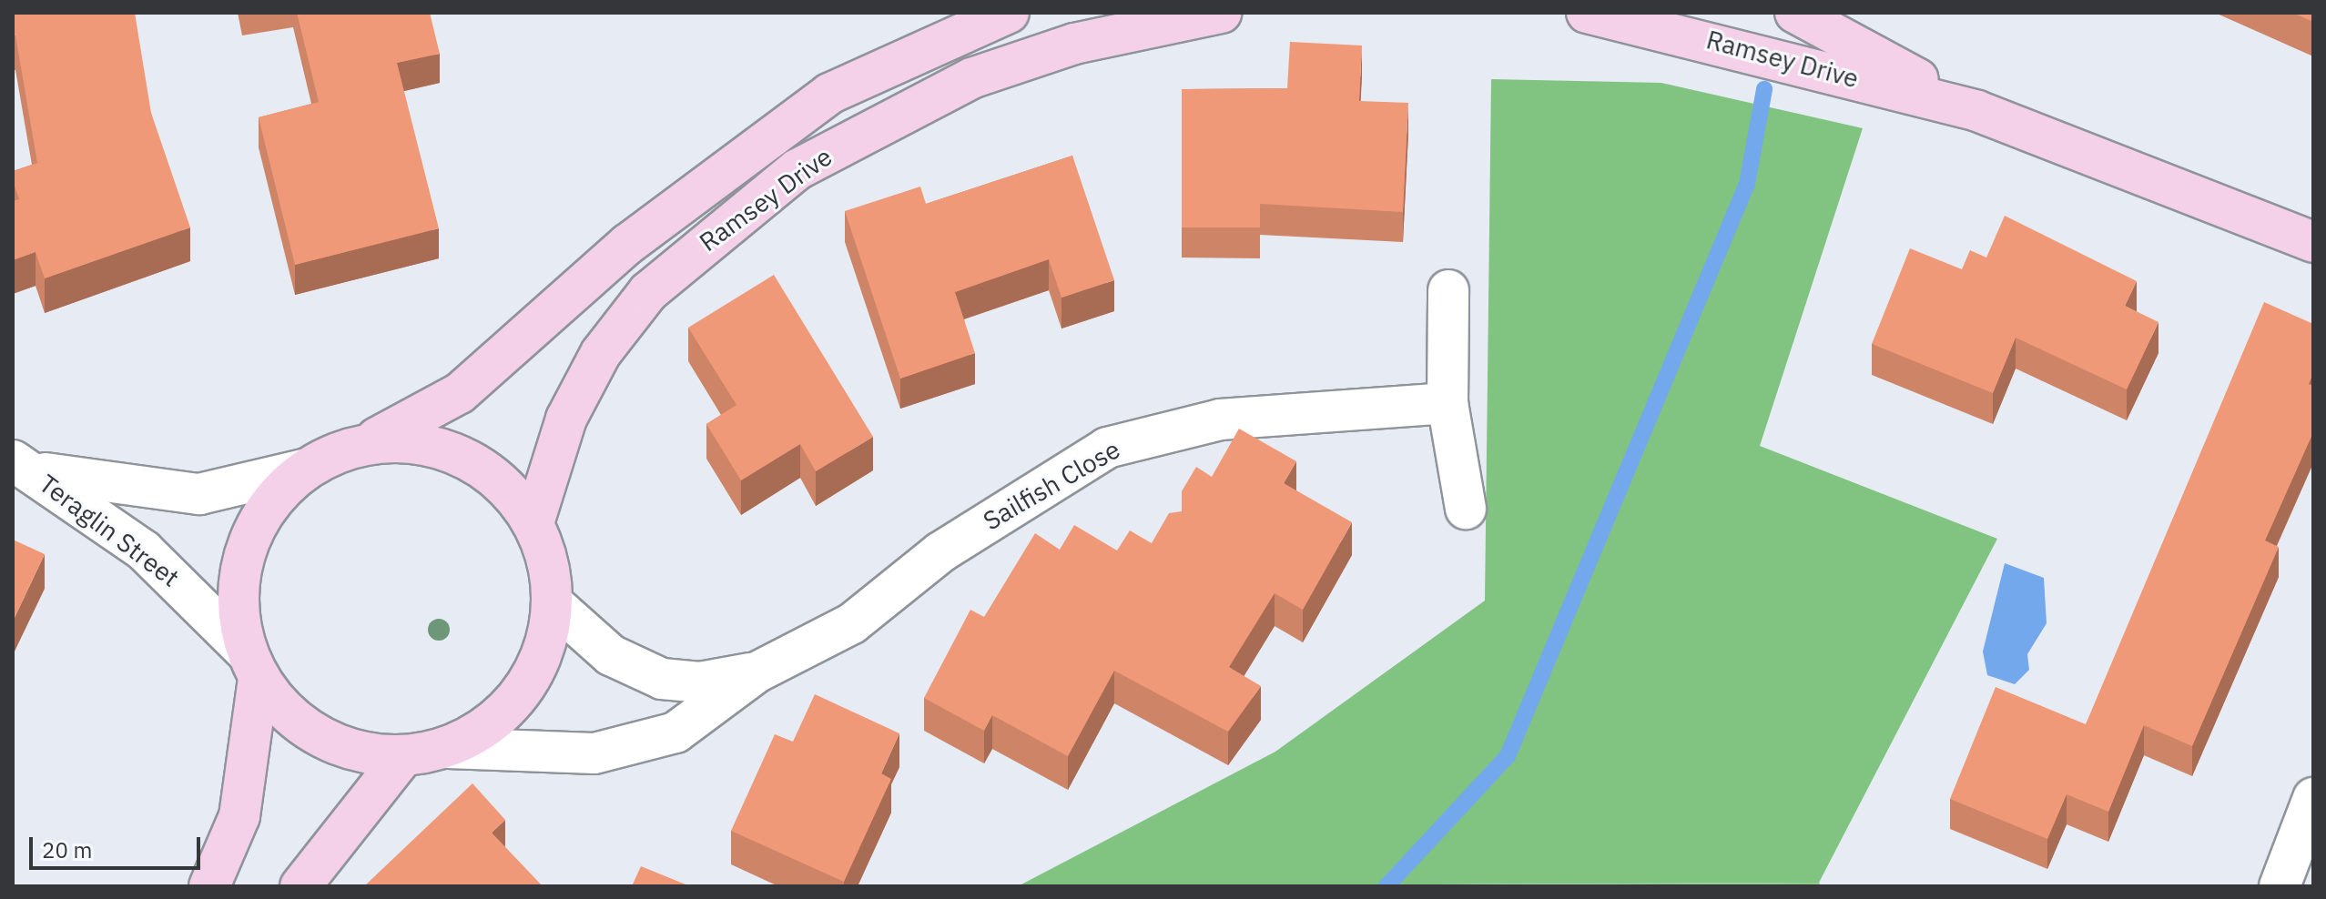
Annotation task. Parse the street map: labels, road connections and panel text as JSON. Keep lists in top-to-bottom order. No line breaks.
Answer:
{"streets":{"main road":["Ramsey Drive"],"street":["Sailfish Close","Teraglin Street"]},"crossings":[["Ramsey Drive","Teraglin Street"]],"scale_bar":"20 m"}
